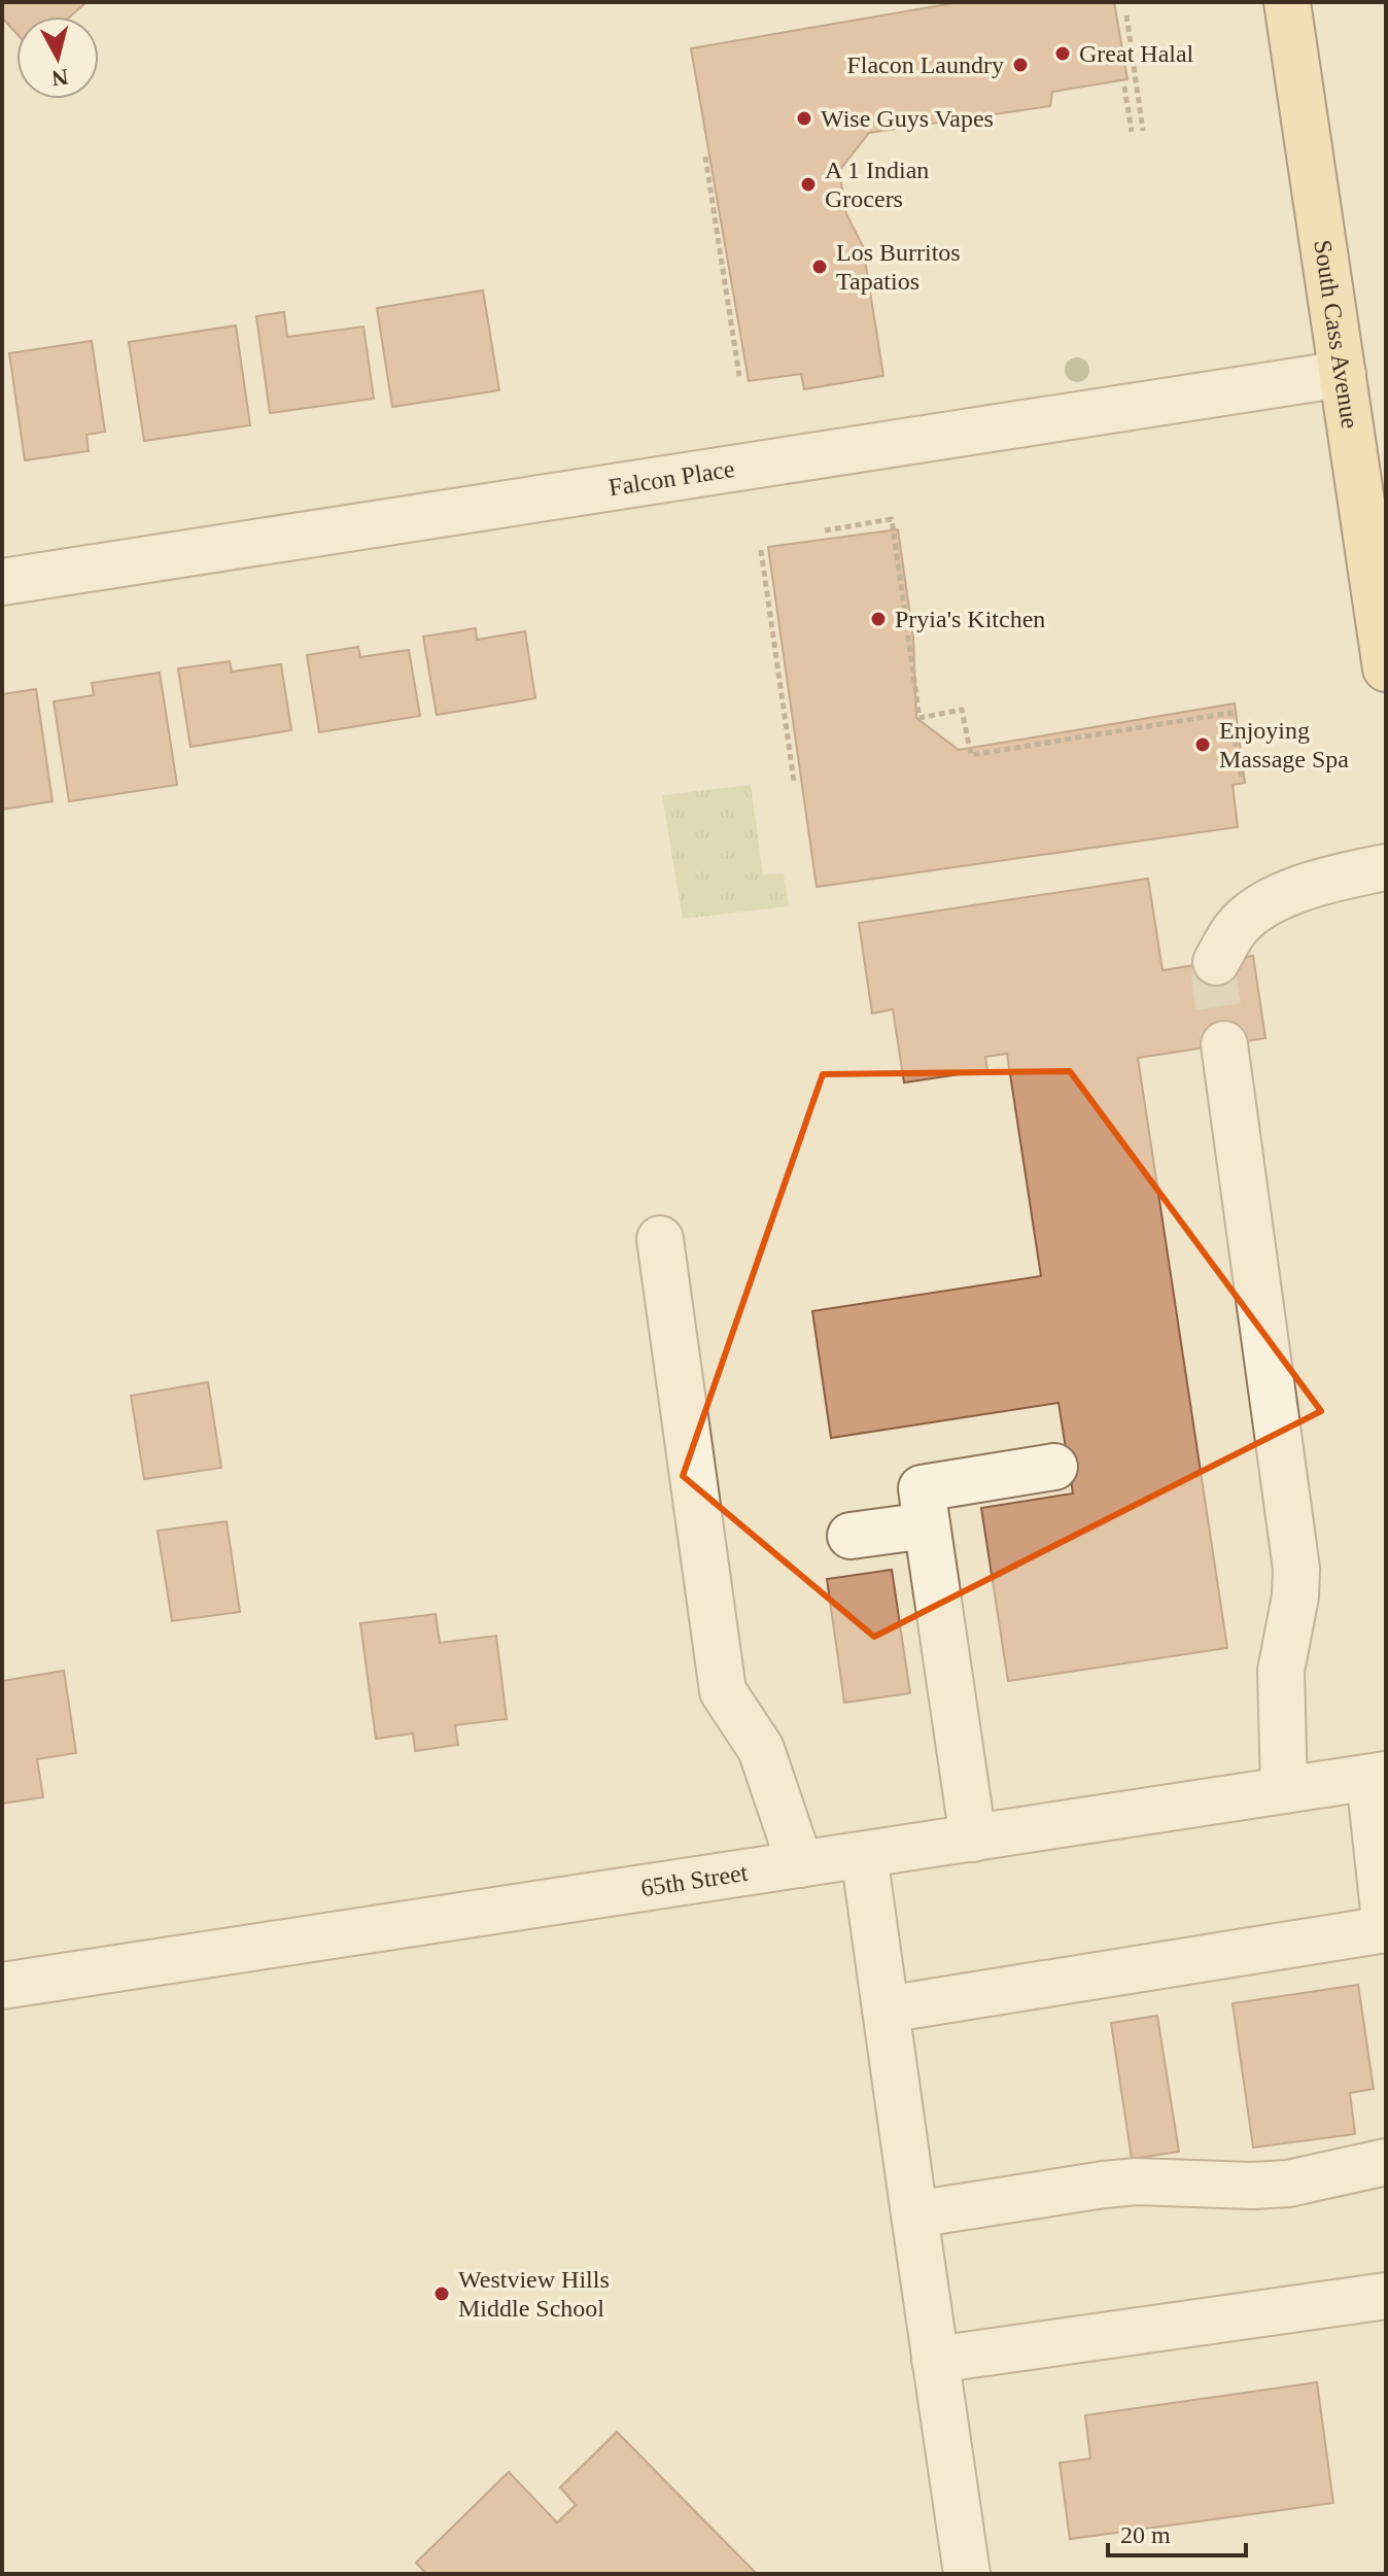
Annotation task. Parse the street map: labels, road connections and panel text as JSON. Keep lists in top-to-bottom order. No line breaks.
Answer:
{"streets":{"main road":["South Cass Avenue"],"street":["Falcon Place","65th Street"]},"crossings":[["South Cass Avenue","Falcon Place"]],"places":["Great Halal","Flacon Laundry","Wise Guys Vapes","A 1 Indian Grocers","Los Burritos Tapatios","Pryia's Kitchen","Enjoying Massage Spa","Westview Hills Middle School"],"scale_bar":"20 m","north":"bottom"}
